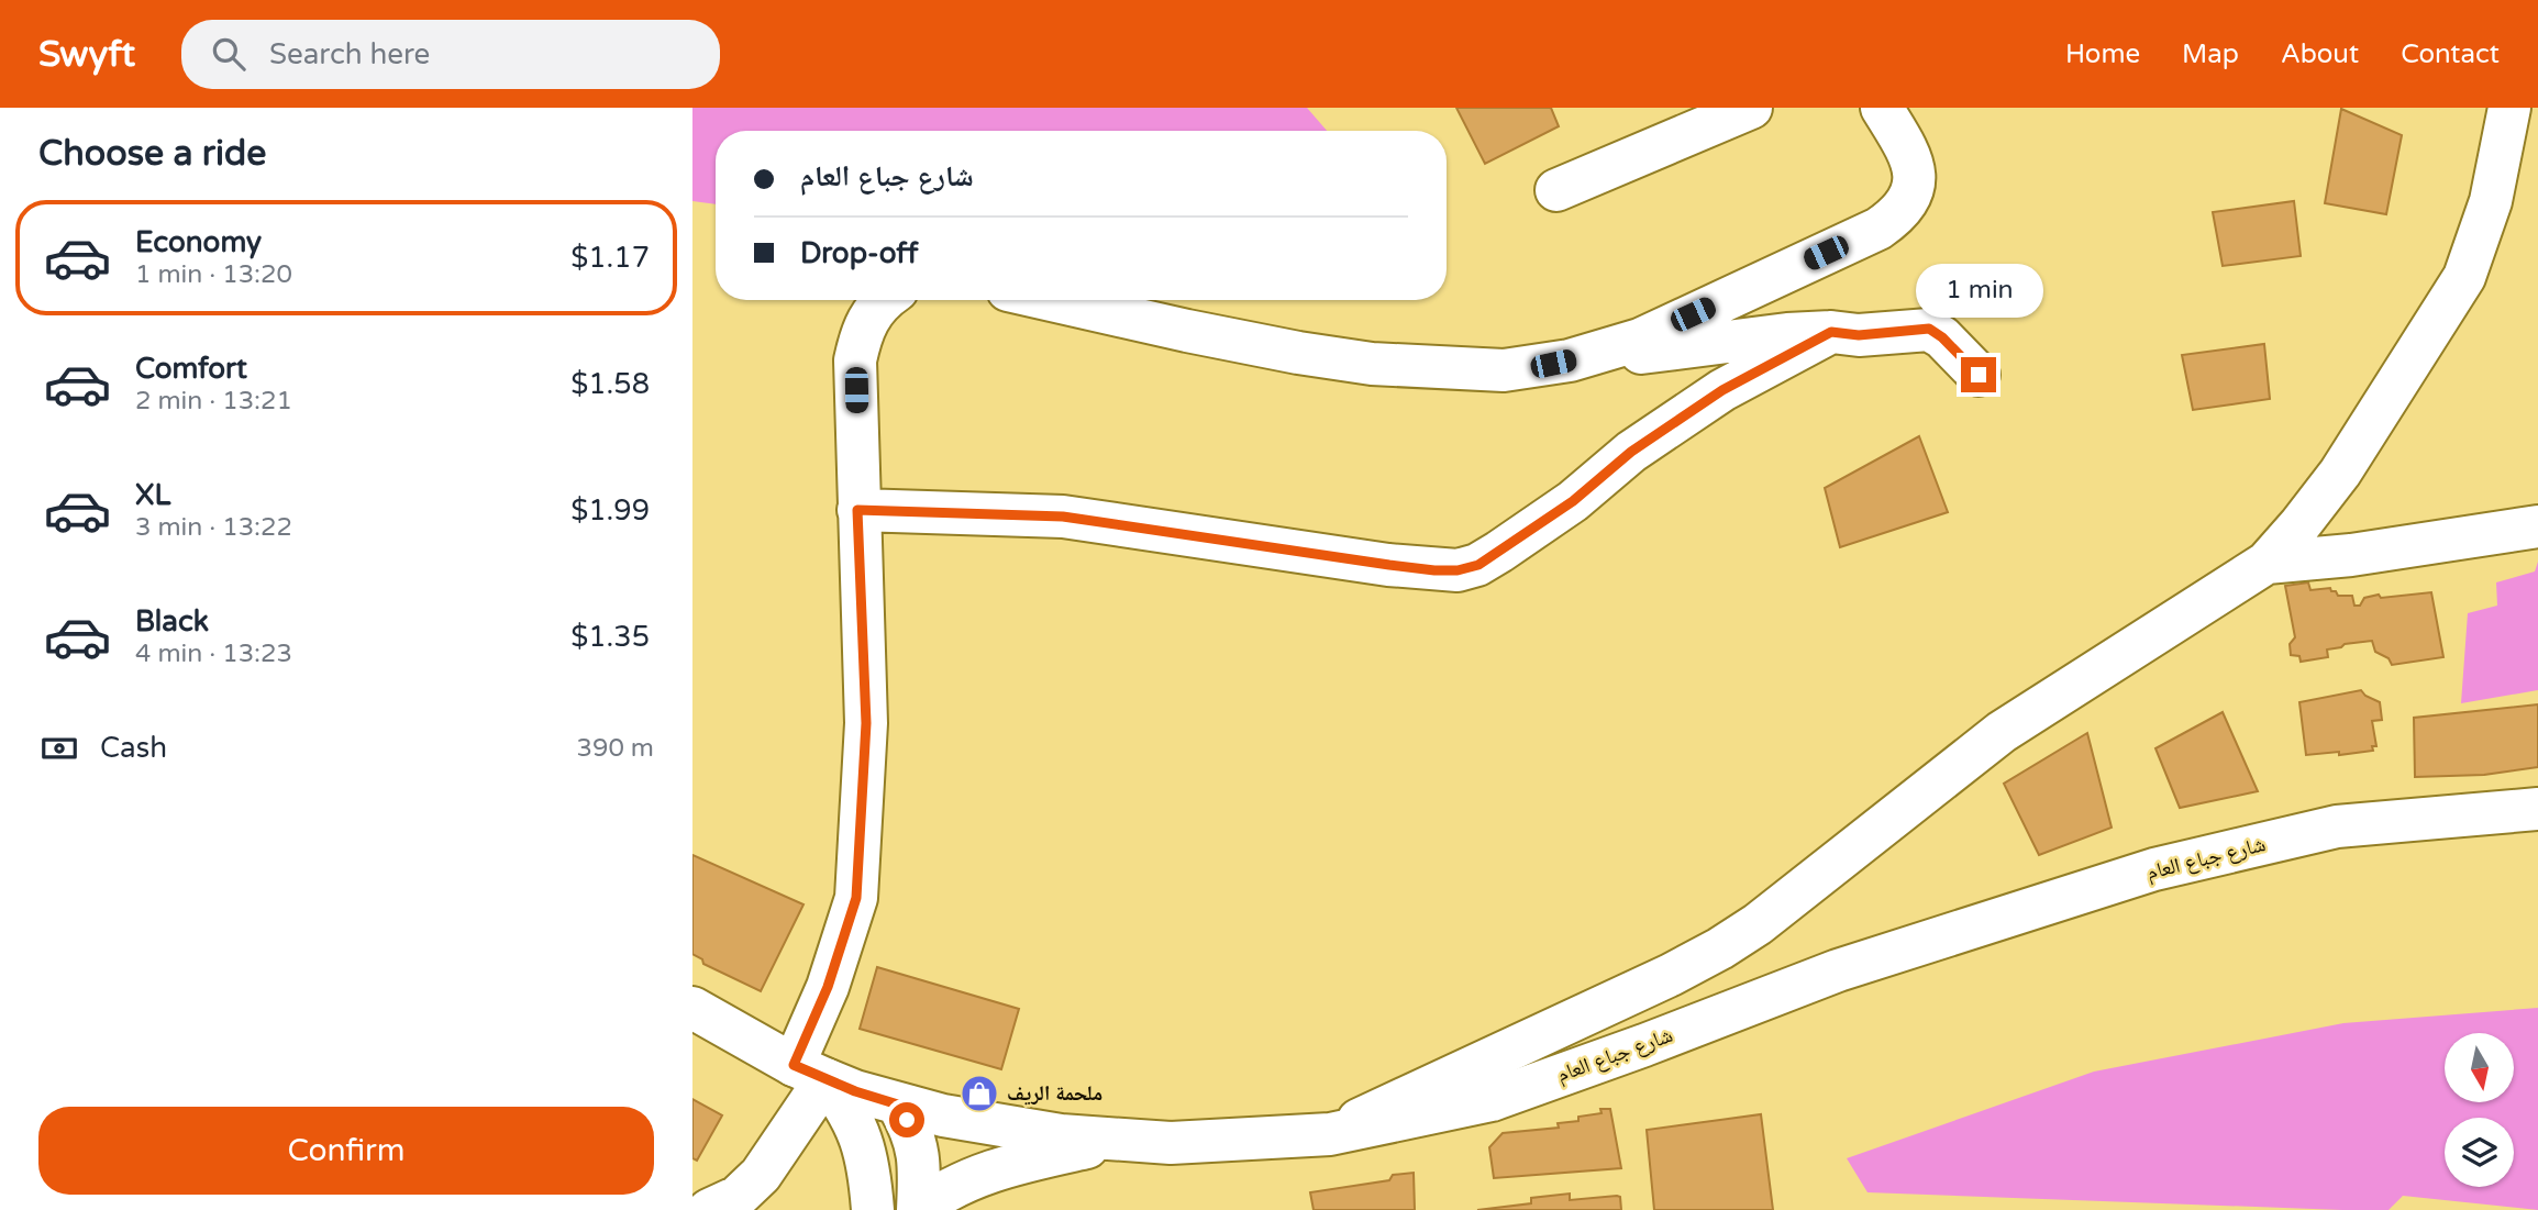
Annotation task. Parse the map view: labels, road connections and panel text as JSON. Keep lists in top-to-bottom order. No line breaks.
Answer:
{"streets":{"street":["شارع جباع العام"]},"places":{"shop":["ملحمة الريف"]},"north":"bottom","page":{"header":"Swyft","search":"Search here","nav":["Home","Map","About","Contact"],"heading":"Choose a ride","banner":["شارع جباع العام","Drop-off"],"list":[{"name":"Economy","note":"1 min · 13:20","value":"$1.17"},{"name":"Comfort","note":"2 min · 13:21","value":"$1.58"},{"name":"XL","note":"3 min · 13:22","value":"$1.99"},{"name":"Black","note":"4 min · 13:23","value":"$1.35"}],"bubble":"1 min","pay":["Cash","390 m"],"buttons":"Confirm"}}
